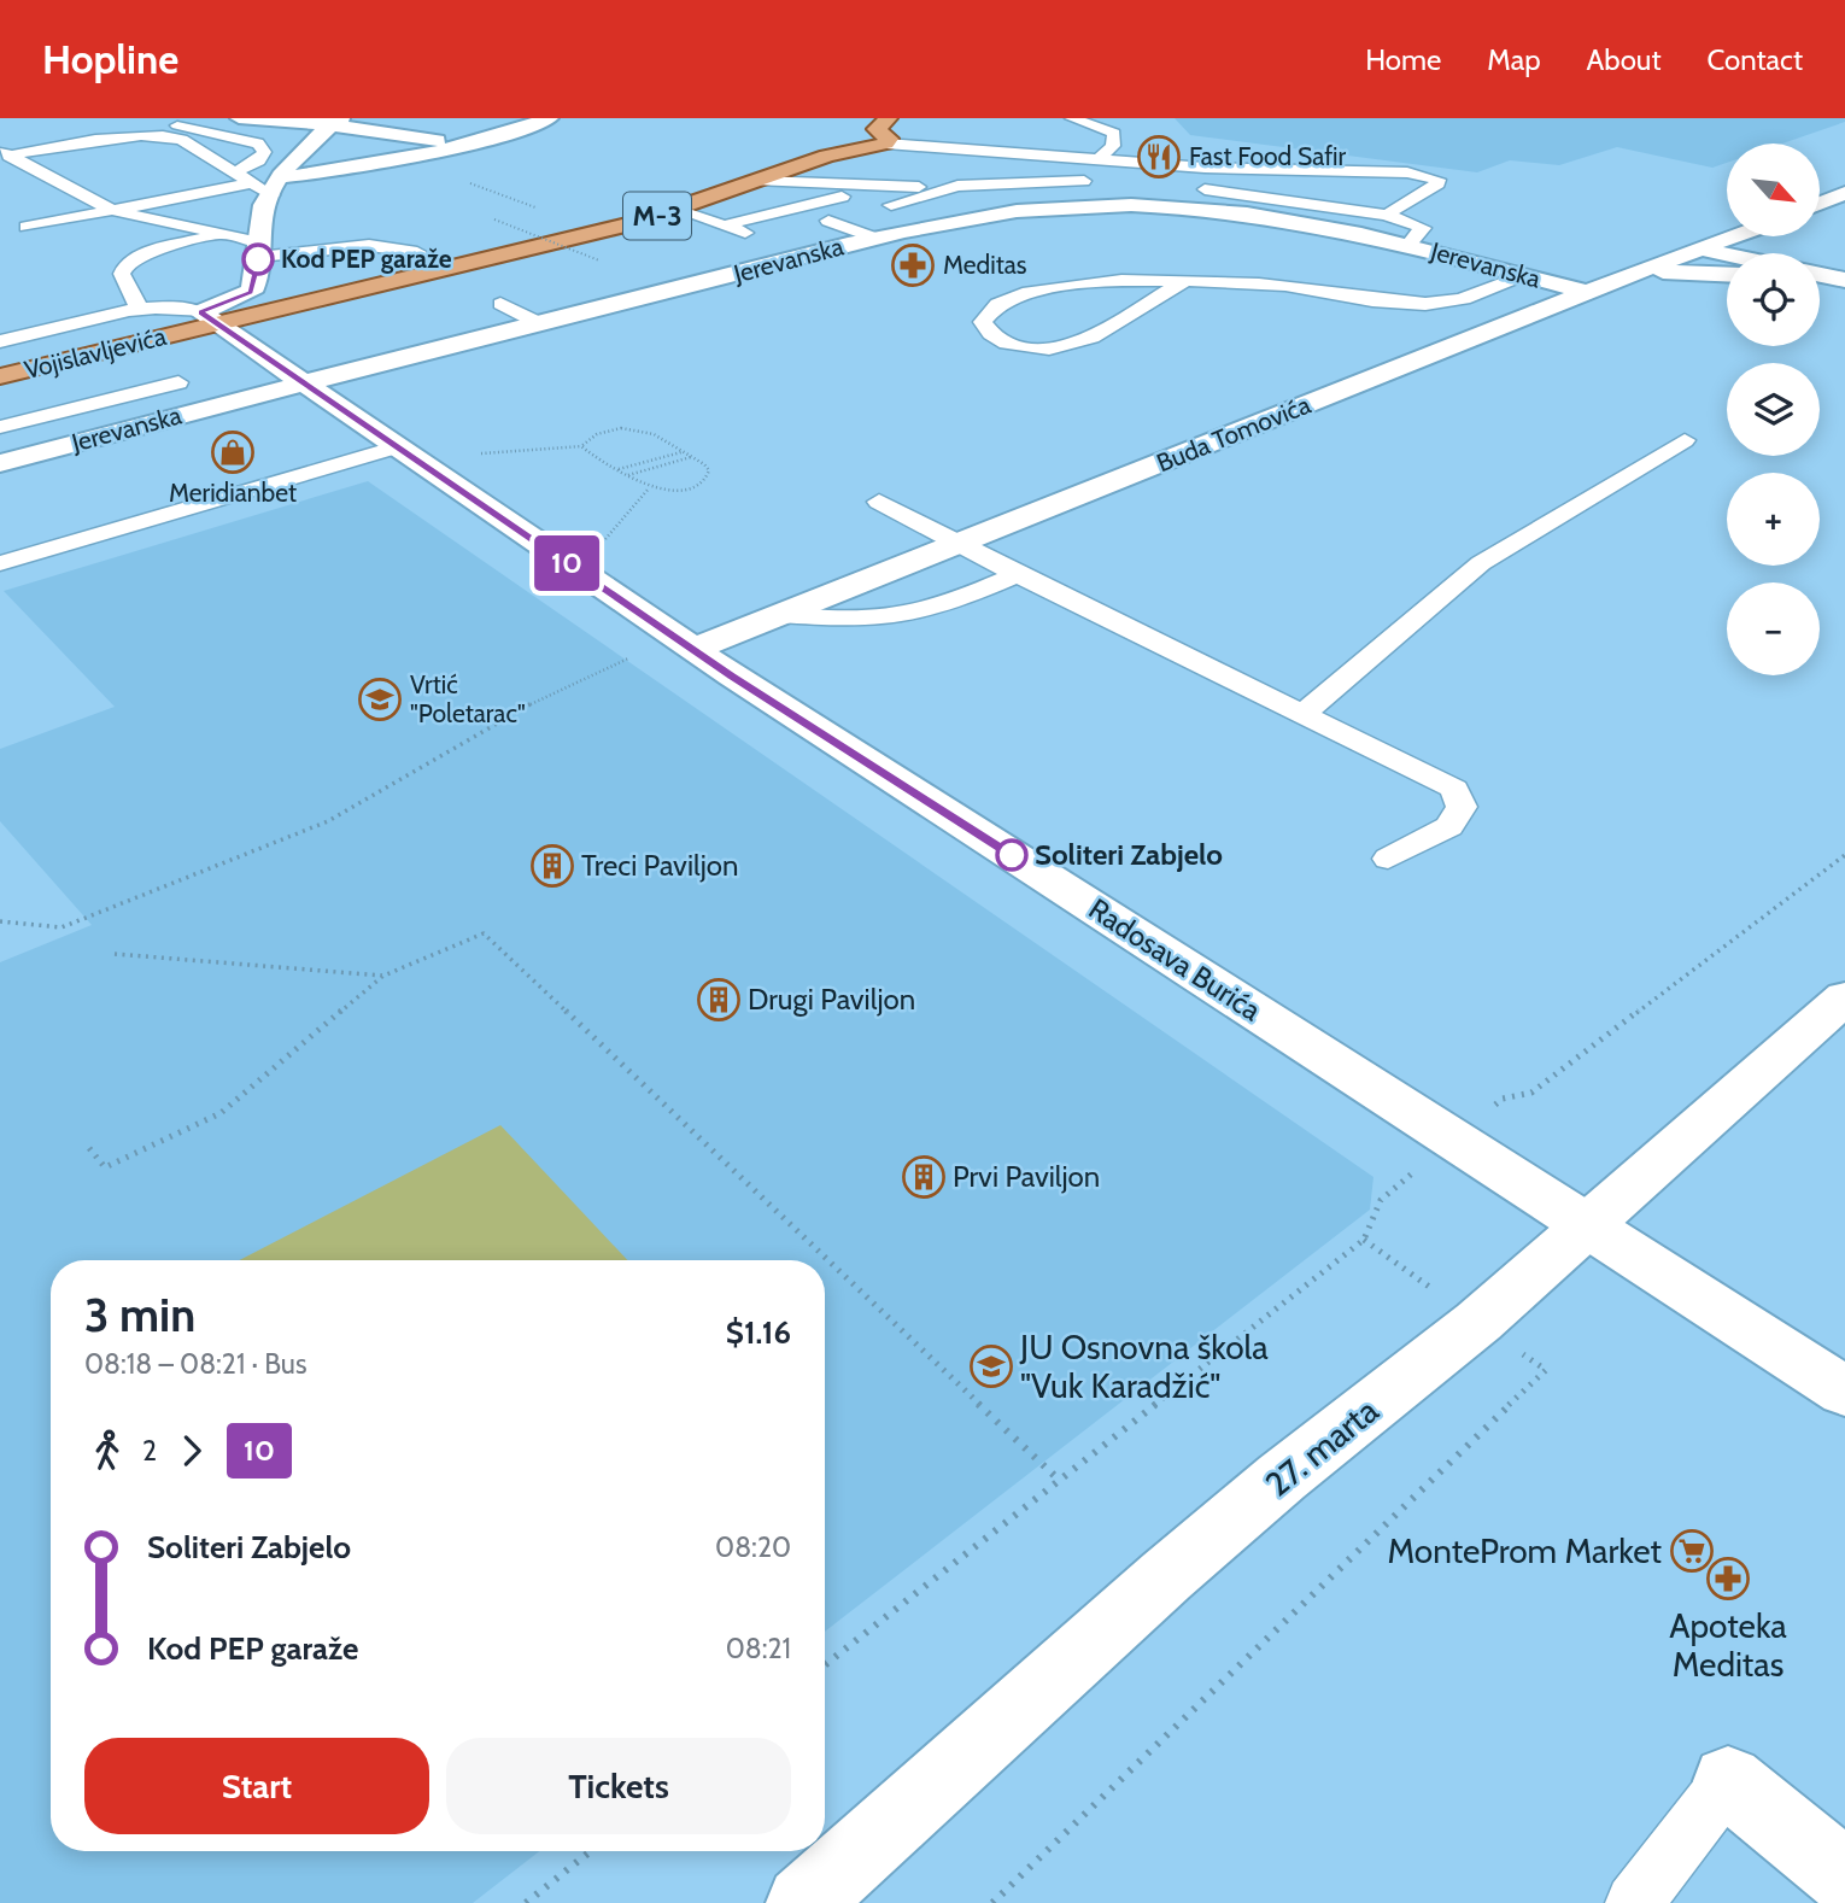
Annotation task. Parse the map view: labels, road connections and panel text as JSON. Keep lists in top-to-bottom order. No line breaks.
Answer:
{"streets":{"main road":["M-3","Vojislavljevića"],"street":["Jerevanska","Buda Tomovića","Radosava Burića","27. marta"]},"crossings":[["Jerevanska","Buda Tomovića"],["Jerevanska","Radosava Burića"],["Vojislavljevića","Radosava Burića"],["Buda Tomovića","Radosava Burića"],["Radosava Burića","27. marta"]],"places":{"restaurant":["Fast Food Safir"],"other":["Kod PEP garaže","Soliteri Zabjelo"],"pharmacy":["Meditas","Apoteka Meditas"],"shop":["Meridianbet"],"school or university":["Vrtić \"Poletarac\"","JU Osnovna škola \"Vuk Karadžić\""],"building":["Treci Paviljon","Drugi Paviljon","Prvi Paviljon"],"supermarket":["MonteProm Market"]},"lines":["bus line 10"],"north":"bottom right","page":{"header":"Hopline","nav":["Home","Map","About","Contact"],"on_map":"10","map_buttons":["+","−"],"heading":["3 min","08:18 – 08:21 · Bus","$1.16"],"legs":["2","10"],"list":[{"name":"Soliteri Zabjelo","value":"08:20"},{"name":"Kod PEP garaže","value":"08:21"}],"buttons":["Start","Tickets"]}}
